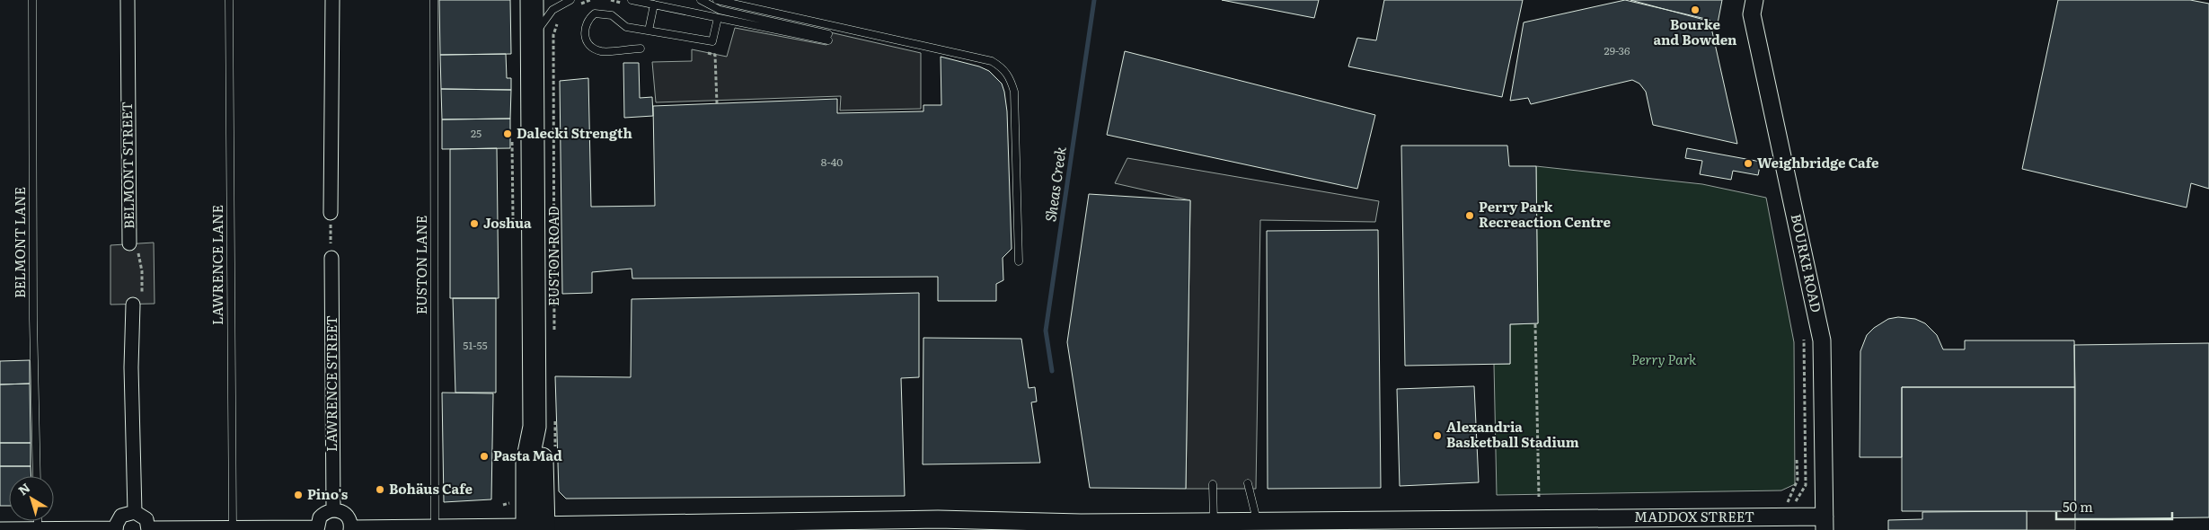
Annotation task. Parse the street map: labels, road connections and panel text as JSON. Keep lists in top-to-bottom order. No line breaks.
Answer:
{"streets":{"main road":["EUSTON ROAD"],"street":["BELMONT STREET","BOURKE ROAD","LAWRENCE STREET","MADDOX STREET"],"lane":["BELMONT LANE","LAWRENCE LANE","EUSTON LANE"]},"crossings":[["EUSTON ROAD","MADDOX STREET"],["BOURKE ROAD","MADDOX STREET"],["EUSTON LANE","MADDOX STREET"]],"water":["Sheas Creek"],"parks":["Perry Park"],"places":["Bourke and Bowden","Dalecki Strength","Weighbridge Cafe","Perry Park Recreaction Centre","Joshua","Alexandria Basketball Stadium","Pasta Mad","Bohäus Cafe","Pino's"],"house_numbers":["29-36","25","8-40","51-55"],"scale_bar":"50 m","north":"top left"}
